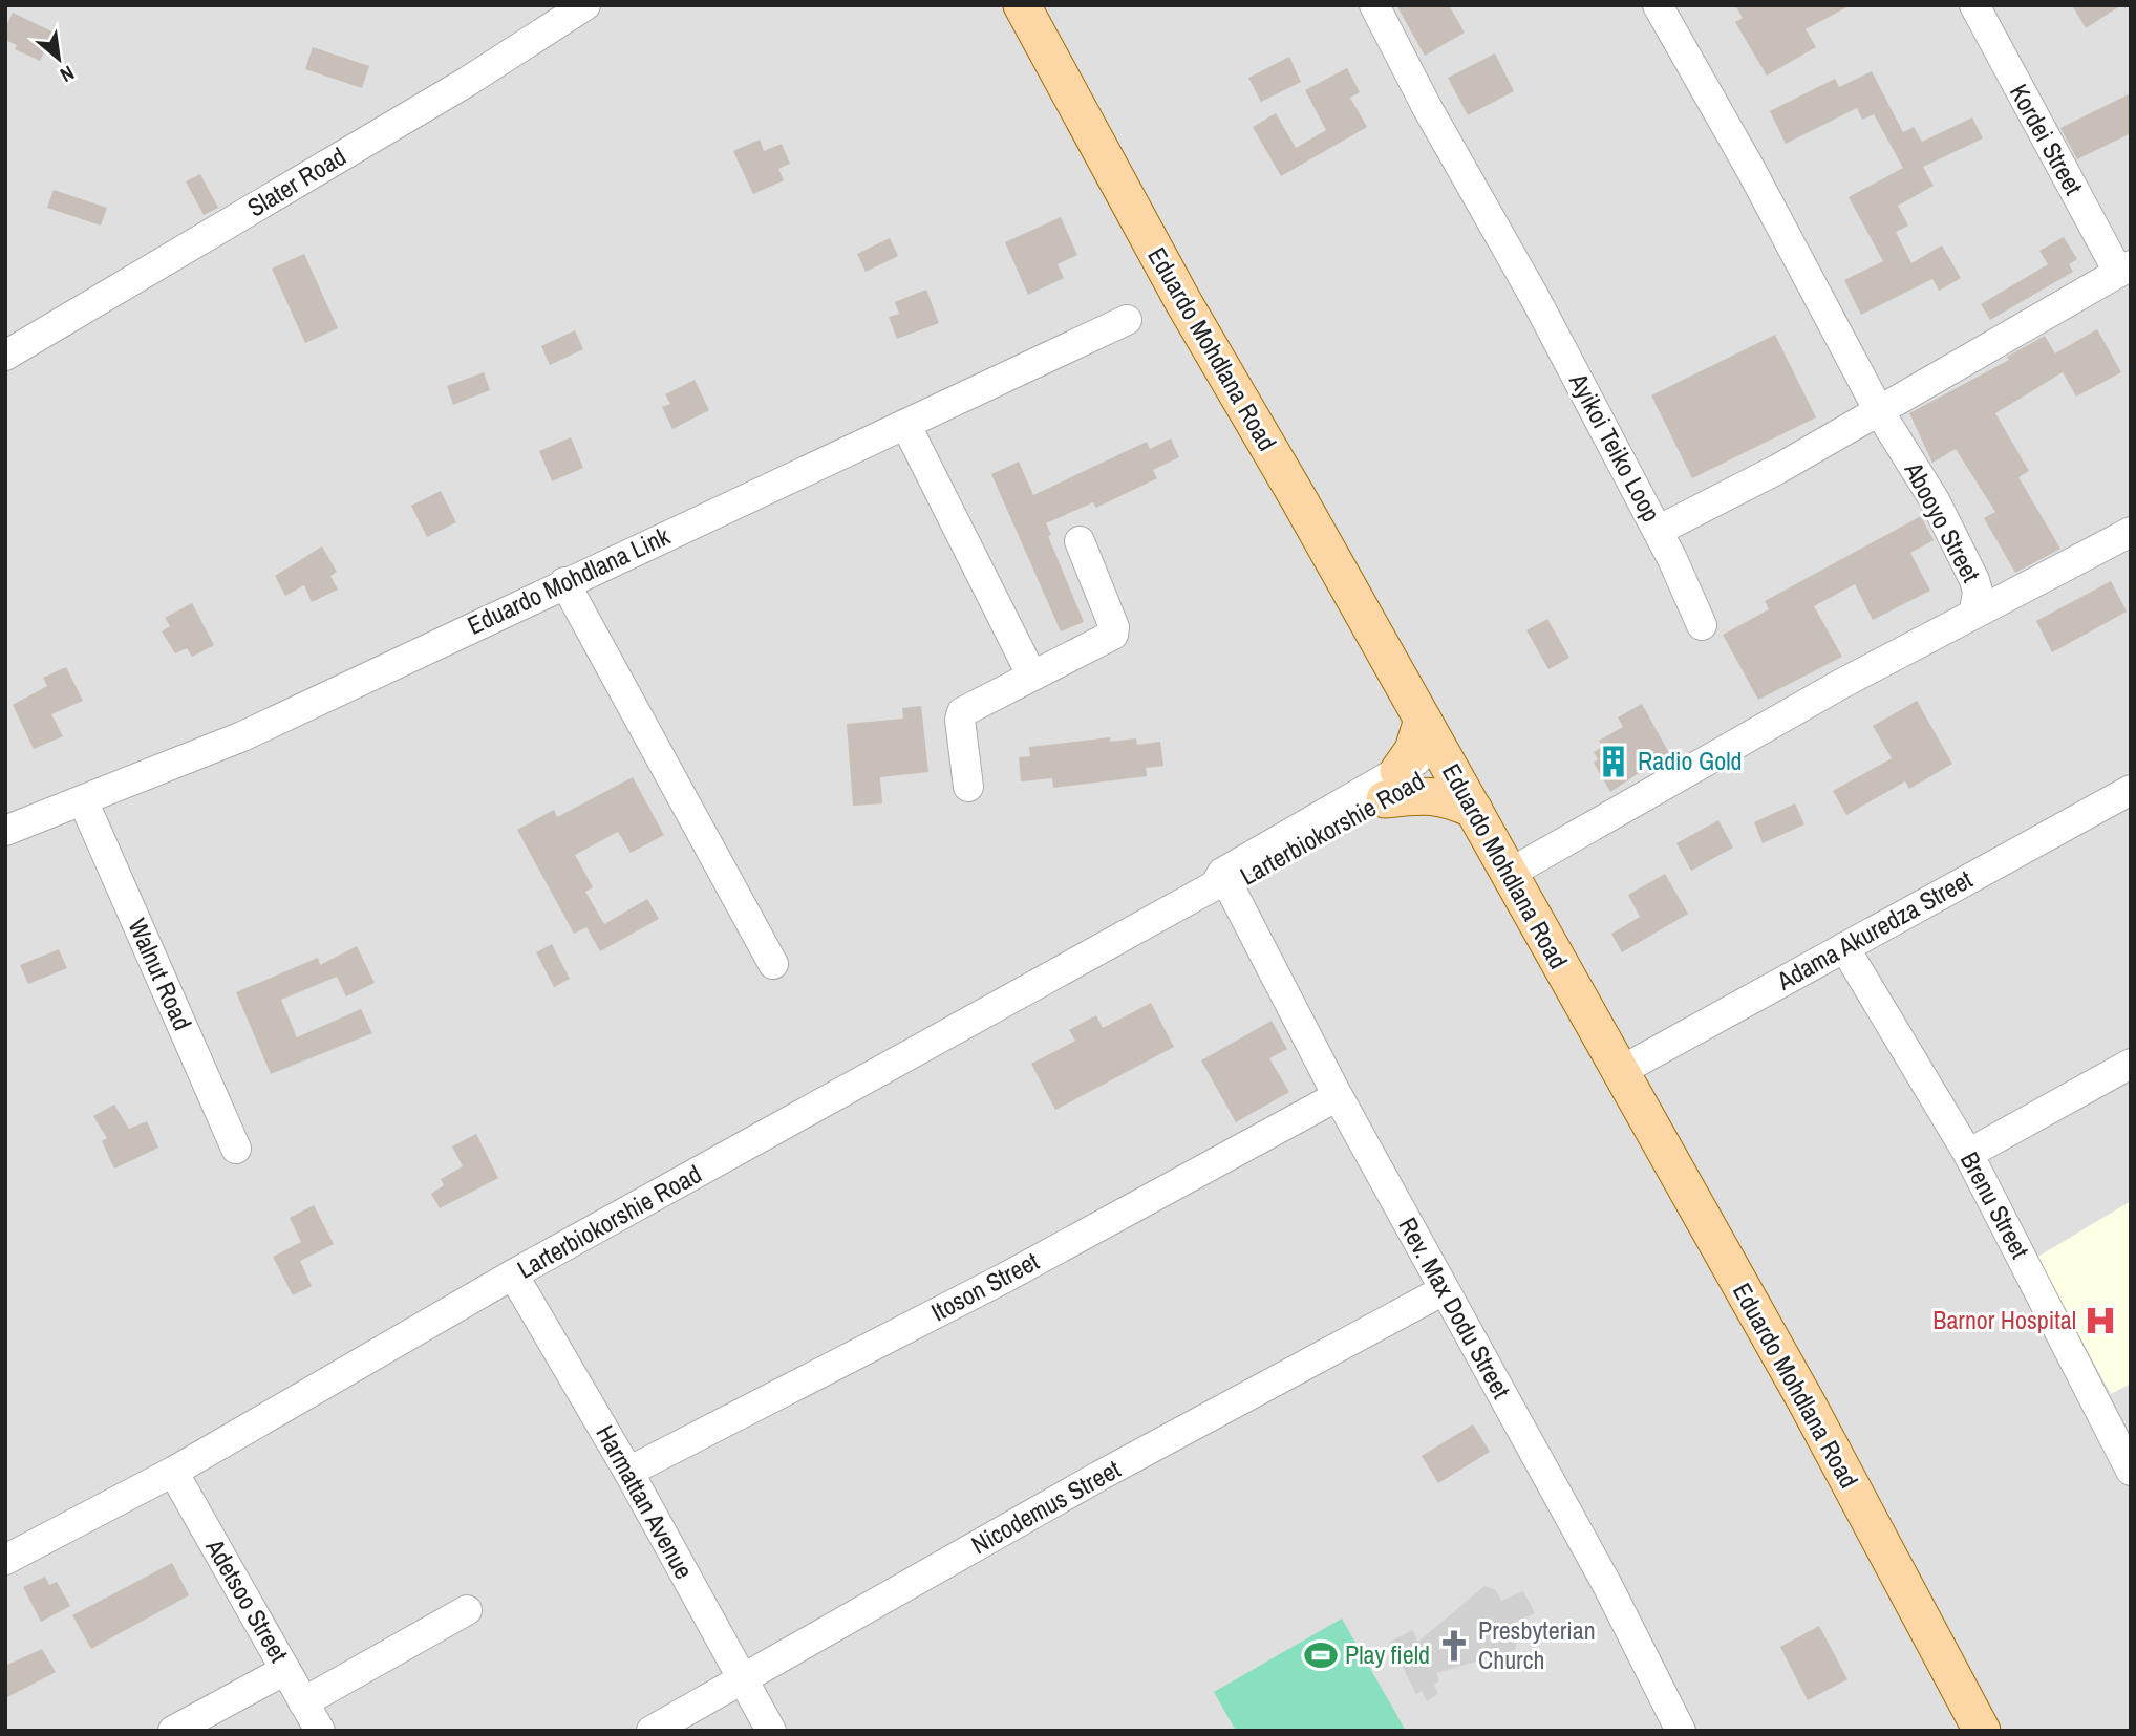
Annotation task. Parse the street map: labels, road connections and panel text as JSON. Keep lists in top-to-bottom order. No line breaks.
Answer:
{"streets":{"main road":["Eduardo Mohdlana Road"],"street":["Kordei Street","Slater Road","Ayikoi Teiko Loop","Abooyo Street","Eduardo Mohdlana Link","Larterbiokorshie Road","Adama Akuredza Street","Walnut Road","Brenu Street","Itoson Street","Rev. Max Dodu Street","Harmattan Avenue","Nicodemus Street","Adetsoo Street"]},"crossings":[["Kordei Street","Ayikoi Teiko Loop"],["Eduardo Mohdlana Road","Abooyo Street"],["Eduardo Mohdlana Road","Larterbiokorshie Road"],["Eduardo Mohdlana Road","Adama Akuredza Street"],["Ayikoi Teiko Loop","Abooyo Street"],["Eduardo Mohdlana Link","Walnut Road"],["Larterbiokorshie Road","Rev. Max Dodu Street"],["Larterbiokorshie Road","Harmattan Avenue"],["Larterbiokorshie Road","Adetsoo Street"],["Adama Akuredza Street","Brenu Street"],["Itoson Street","Rev. Max Dodu Street"],["Itoson Street","Harmattan Avenue"],["Rev. Max Dodu Street","Nicodemus Street"],["Harmattan Avenue","Nicodemus Street"]],"places":{"building":["Radio Gold"],"hospital":["Barnor Hospital"],"church":["Presbyterian Church"],"sports":["Play field"]},"north":"bottom right"}
